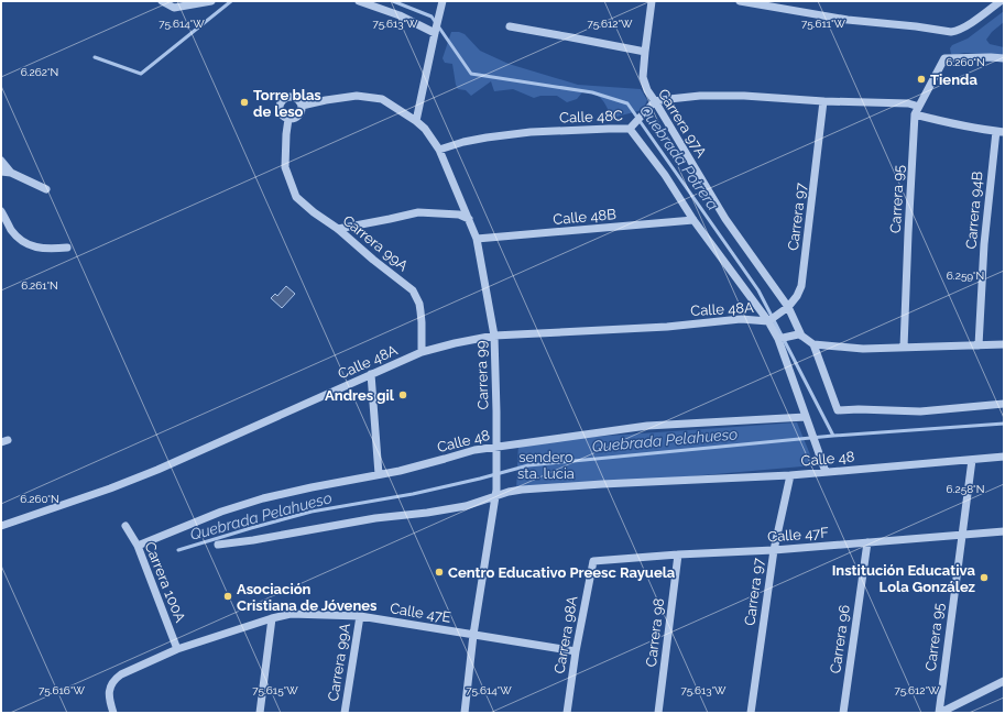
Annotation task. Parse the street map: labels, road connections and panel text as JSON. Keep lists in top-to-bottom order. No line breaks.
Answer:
{"streets":{"street":["Calle 48C","Carrera 97A","Carrera 95","Carrera 94B","Calle 48B","Carrera 97","Carrera 99A","Calle 48A","Carrera 99","Calle 48","Calle 47F","Carrera 100A","Calle 47E","Carrera 98","Carrera 98A","Carrera 96"]},"crossings":[["Calle 48C","Carrera 97A"],["Calle 48C","Carrera 99"],["Carrera 97A","Carrera 97"],["Carrera 95","Calle 48"],["Carrera 95","Calle 47F"],["Calle 48B","Carrera 99"],["Carrera 97","Calle 48A"],["Carrera 97","Calle 48"],["Carrera 97","Calle 47F"],["Carrera 99A","Calle 48A"],["Carrera 99A","Calle 47E"],["Calle 48A","Carrera 99"],["Carrera 99","Calle 48"],["Carrera 99","Calle 47E"],["Calle 48","Carrera 100A"],["Calle 47F","Carrera 98"],["Calle 47F","Carrera 98A"],["Calle 47F","Carrera 96"],["Carrera 100A","Calle 47E"],["Calle 47E","Carrera 98A"]],"water":["Quebrada Potrera","Quebrada Pelahueso"],"parks":["sendero sta. lucia"],"places":["Tienda","Torre blas de leso","Andres gil","Centro Educativo Preesc Rayuela","Institución Educativa Lola González","Asociación Cristiana de Jóvenes"],"coordinates":["75.614°W","75.613°W","75.612°W","75.611°W","6.260°N","6.262°N","6.259°N","6.261°N","6.258°N","75.616°W","75.615°W"]}
